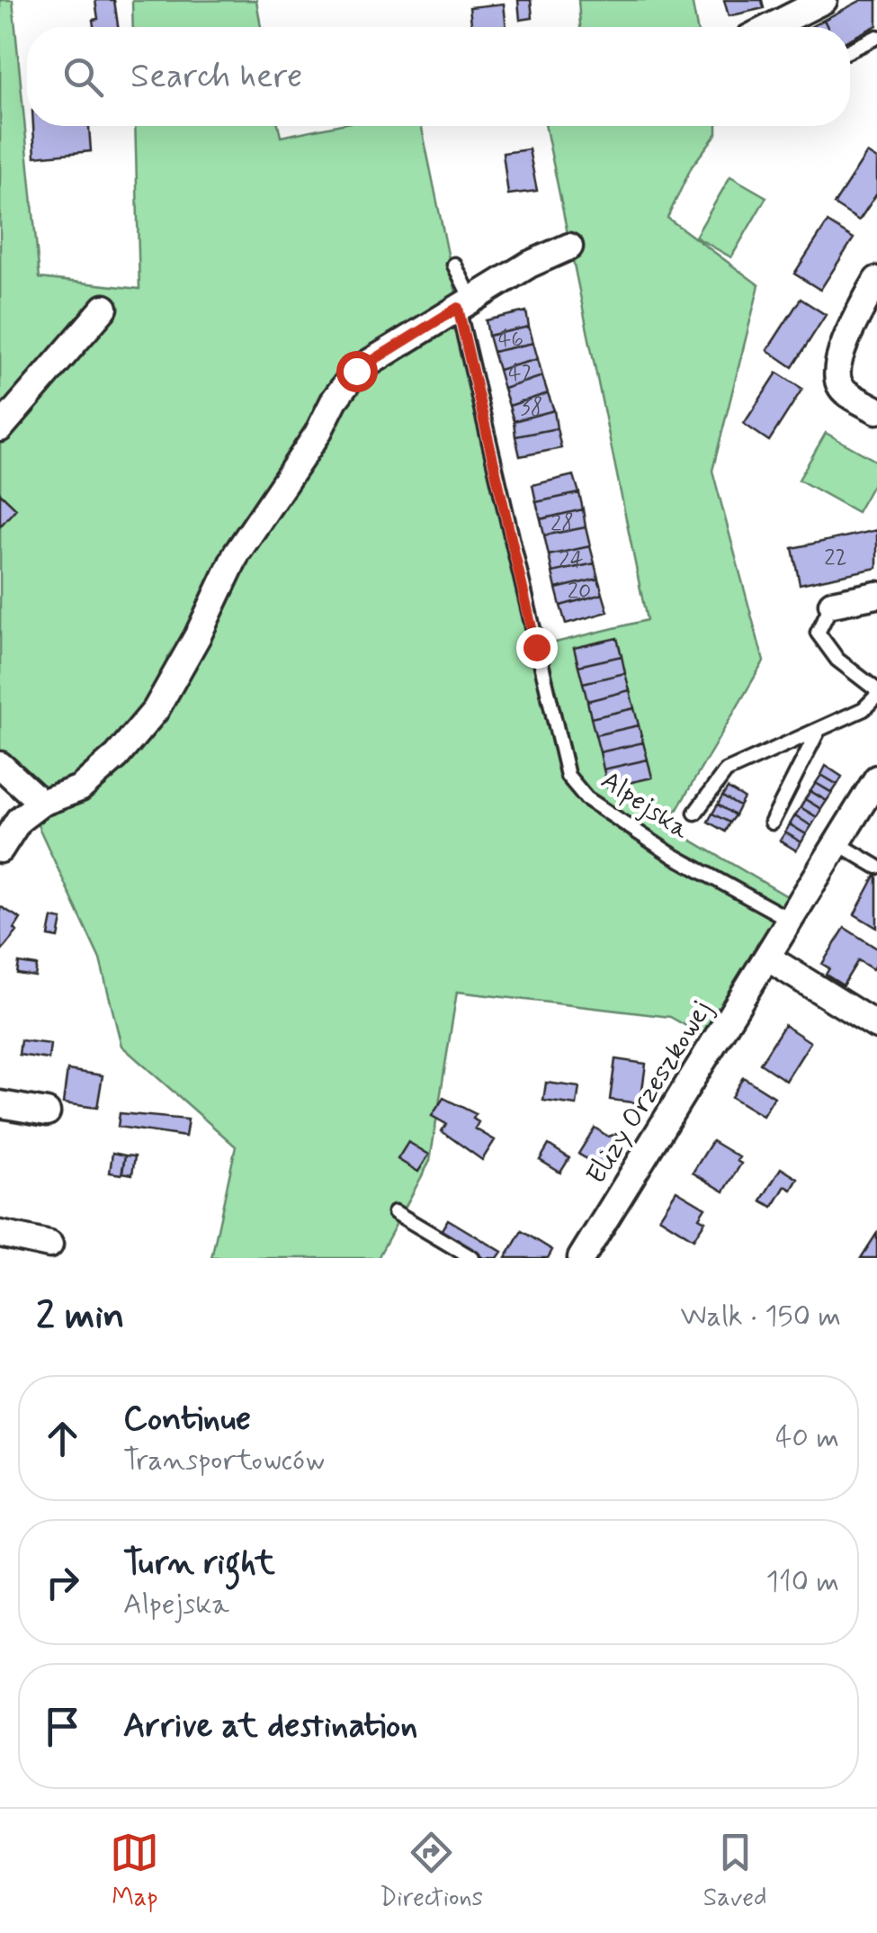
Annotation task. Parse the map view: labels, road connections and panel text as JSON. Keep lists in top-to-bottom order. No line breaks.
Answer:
{"streets":{"street":["Elizy Orzeszkowej"],"lane":["Alpejska"]},"crossings":[["Alpejska","Elizy Orzeszkowej"]],"house_numbers":["46","42","38","28","22","24","20"],"page":{"search":"Search here","heading":["2 min","Walk · 150 m"],"list":[["Continue","Transportowców","40 m"],["Turn right","Alpejska","110 m"],"Arrive at destination"],"nav":["Map","Directions","Saved"]}}
